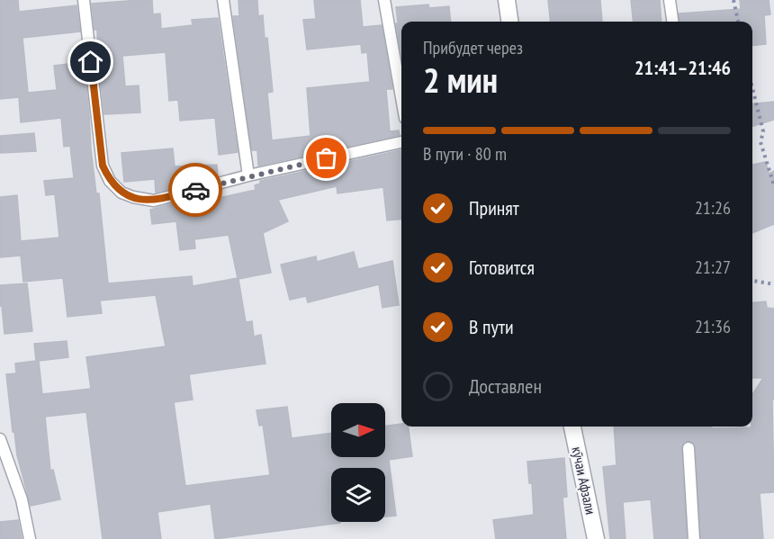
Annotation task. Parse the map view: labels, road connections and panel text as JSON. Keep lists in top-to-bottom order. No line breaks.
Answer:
{"streets":{"street":["кӯчаи Афзали"]},"north":"right","page":{"heading":["2 мин","Прибудет через","21:41–21:46"],"bar":"В пути · 80 m","list":[["Принят","21:26"],["Готовится","21:27"],["В пути","21:36"],"Доставлен"]}}
